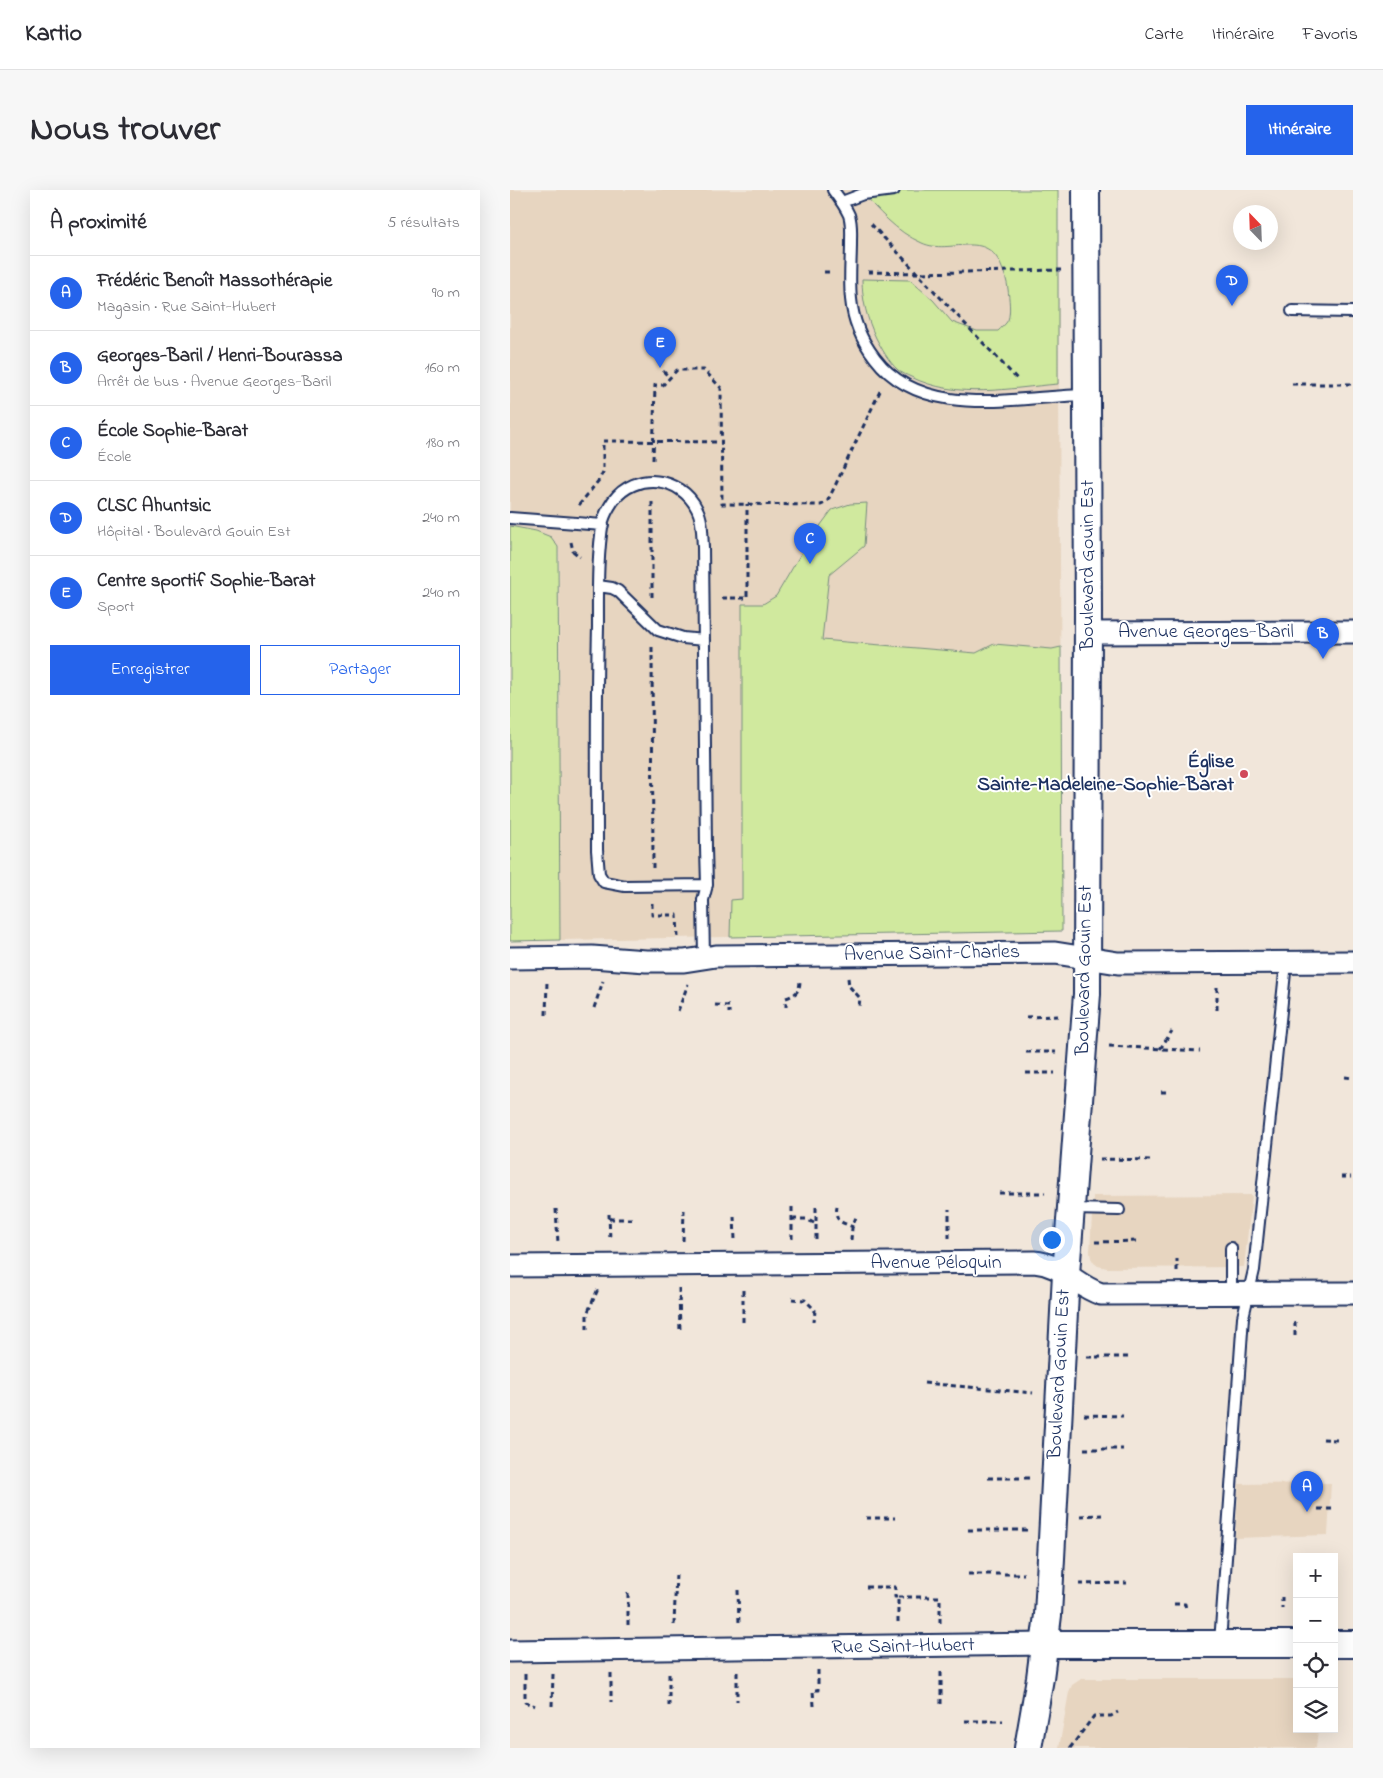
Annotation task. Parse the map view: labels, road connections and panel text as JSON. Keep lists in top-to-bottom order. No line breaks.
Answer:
{"streets":{"street":["Boulevard Gouin Est","Avenue Georges-Baril","Avenue Saint-Charles","Avenue Péloquin","Rue Saint-Hubert"]},"crossings":[["Boulevard Gouin Est","Avenue Georges-Baril"],["Boulevard Gouin Est","Avenue Saint-Charles"],["Boulevard Gouin Est","Avenue Péloquin"],["Boulevard Gouin Est","Rue Saint-Hubert"]],"places":["Église Sainte-Madeleine-Sophie-Barat"],"north":"top left","page":{"header":"Kartio","nav":["Carte","Itinéraire","Favoris"],"title":"Nous trouver","buttons":["Itinéraire",["Enregistrer","Partager"]],"heading":["À proximité","5 résultats"],"list":[{"mark":"A","name":"Frédéric Benoît Massothérapie","note":"Magasin · Rue Saint-Hubert","value":"90 m"},{"mark":"B","name":"Georges-Baril / Henri-Bourassa","note":"Arrêt de bus · Avenue Georges-Baril","value":"160 m"},{"mark":"C","name":"École Sophie-Barat","note":"École","value":"180 m"},{"mark":"D","name":"CLSC Ahuntsic","note":"Hôpital · Boulevard Gouin Est","value":"240 m"},{"mark":"E","name":"Centre sportif Sophie-Barat","note":"Sport","value":"240 m"}],"pins":["D","E","C","B","A"],"map_buttons":["+","−"]}}
